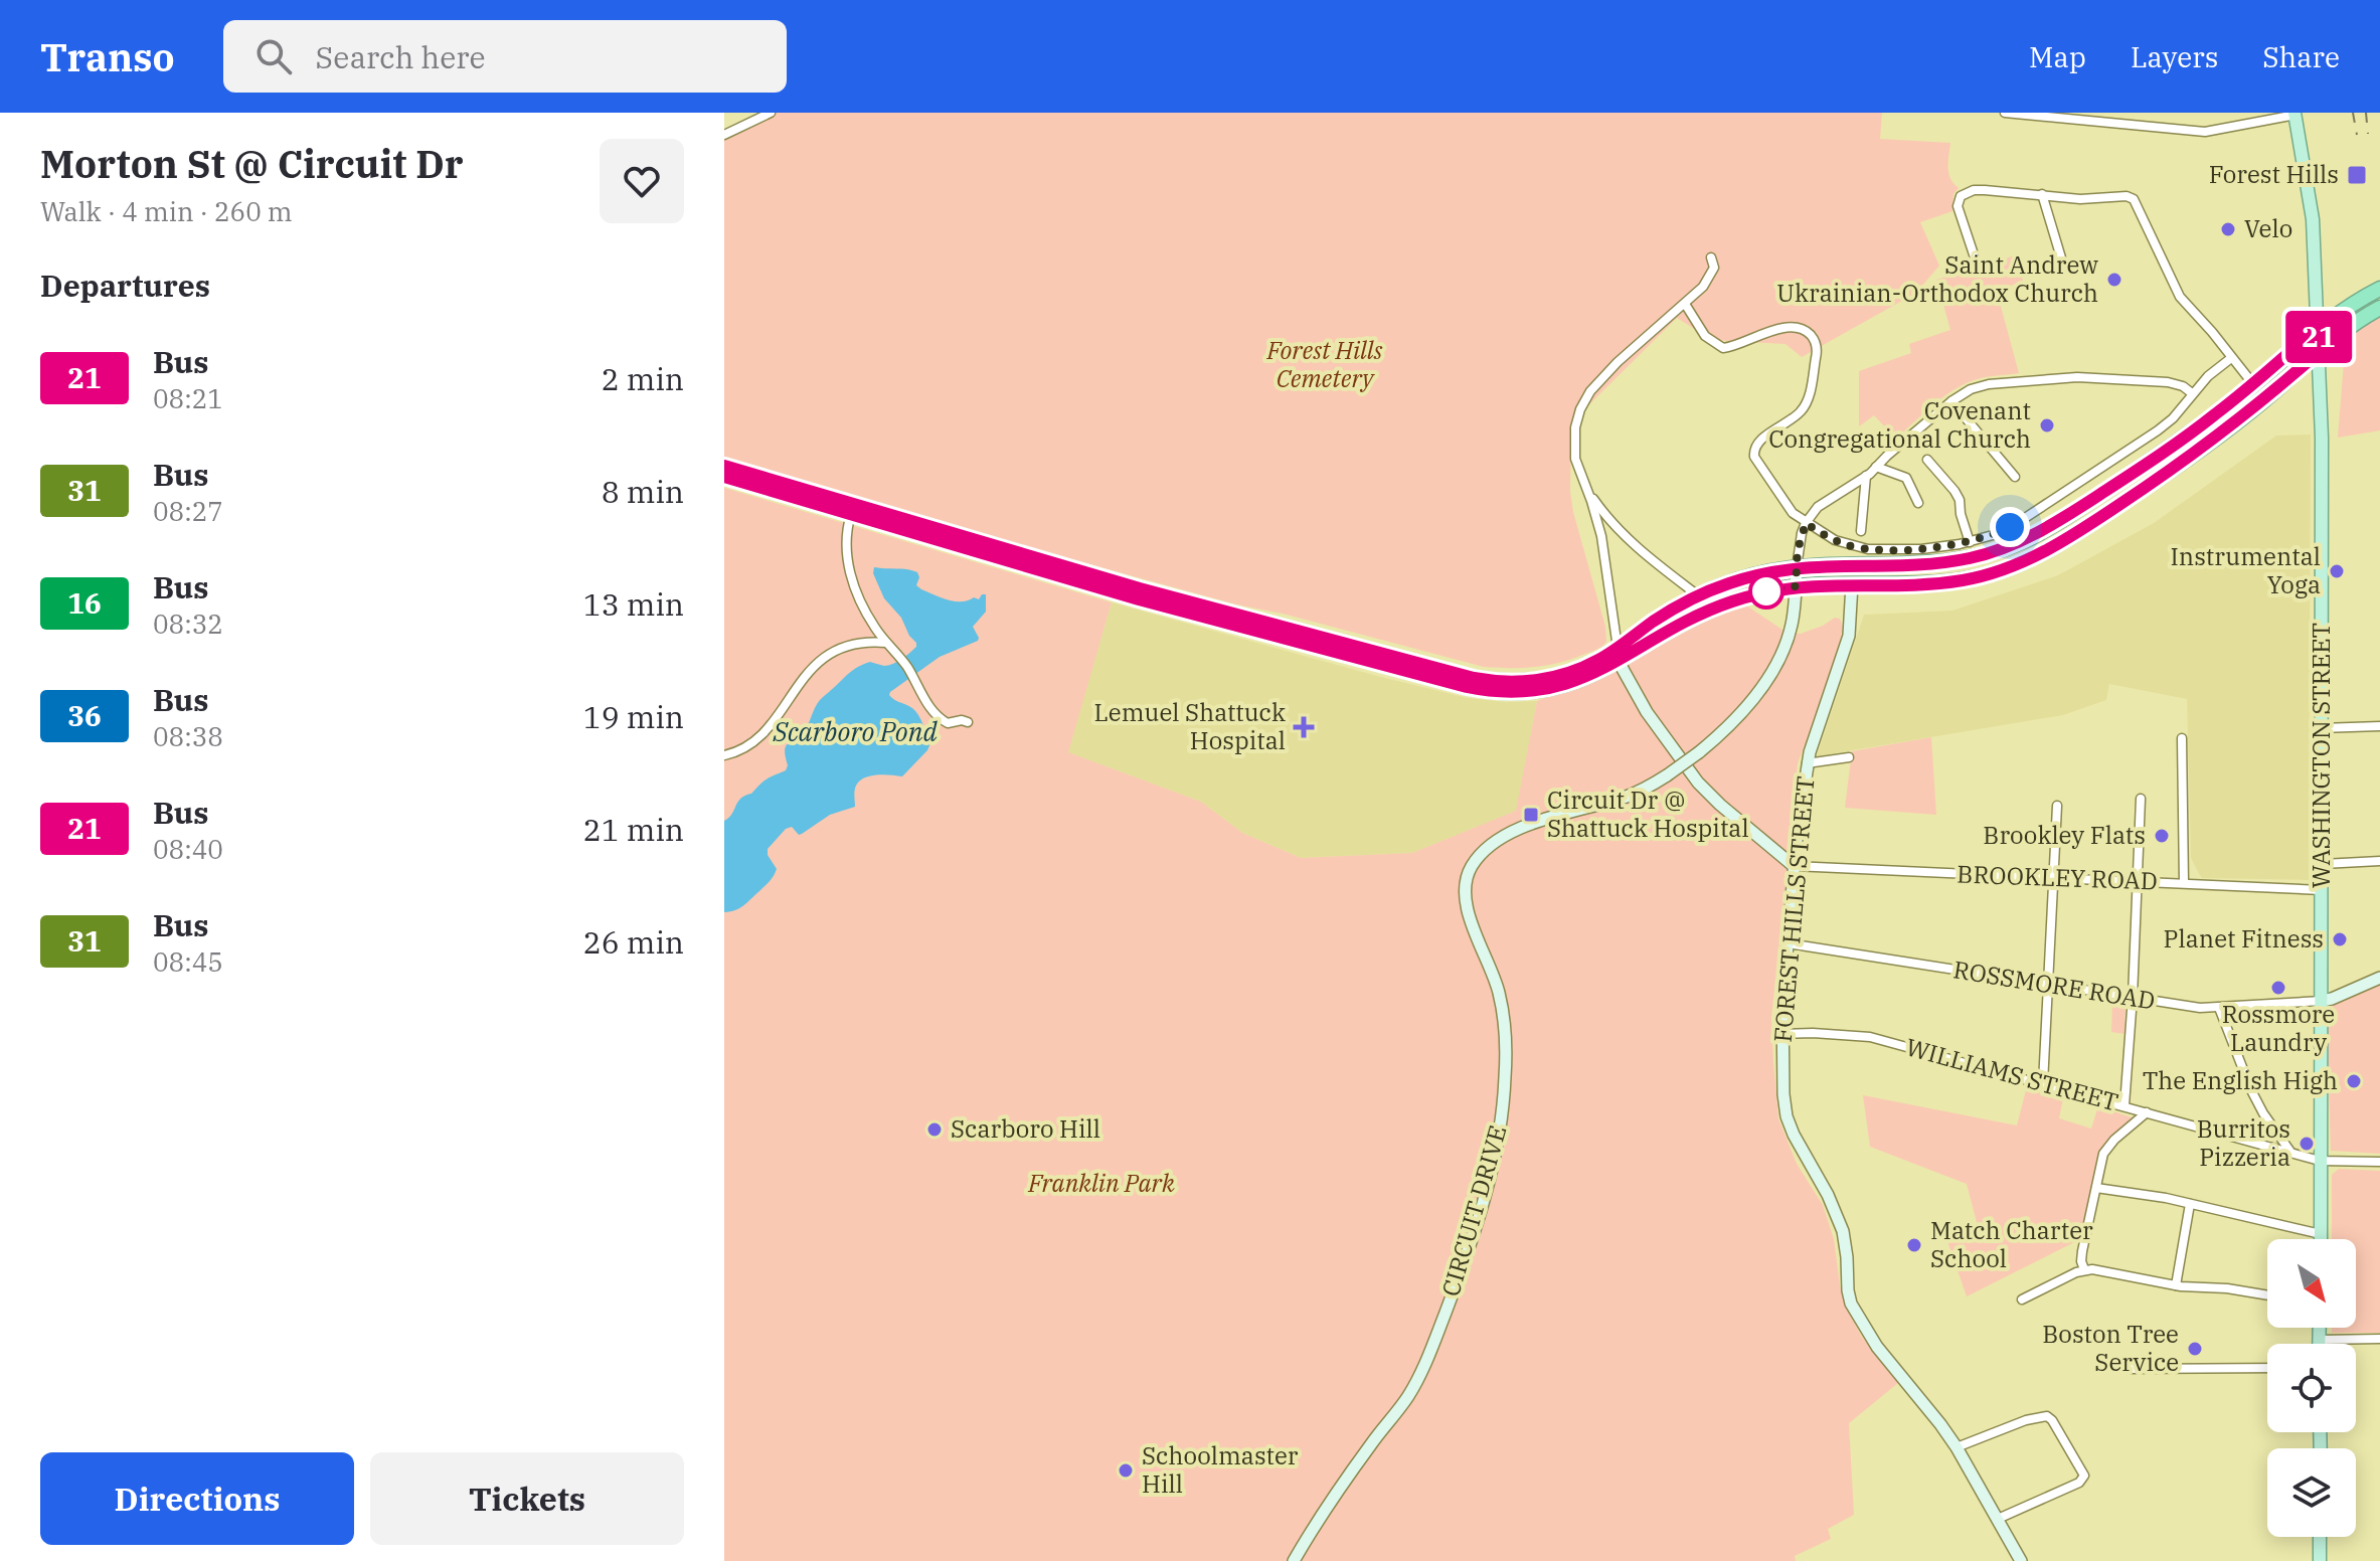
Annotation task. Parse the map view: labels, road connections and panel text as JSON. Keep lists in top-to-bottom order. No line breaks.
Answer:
{"streets":{"main road":["WASHINGTON STREET"],"street":["BROOKLEY ROAD","FOREST HILLS STREET","ROSSMORE ROAD","WILLIAMS STREET","CIRCUIT DRIVE"]},"crossings":[["WASHINGTON STREET","BROOKLEY ROAD"],["WASHINGTON STREET","ROSSMORE ROAD"],["WASHINGTON STREET","WILLIAMS STREET"],["BROOKLEY ROAD","FOREST HILLS STREET"],["FOREST HILLS STREET","ROSSMORE ROAD"],["FOREST HILLS STREET","WILLIAMS STREET"]],"water":["Scarboro Pond"],"parks":["Forest Hills Cemetery","Franklin Park"],"places":{"transit":["Forest Hills","Circuit Dr @ Shattuck Hospital"],"other":["Velo","Saint Andrew Ukrainian-Orthodox Church","Covenant Congregational Church","Instrumental Yoga","Brookley Flats","Planet Fitness","Rossmore Laundry","The English High","Scarboro Hill","Burritos Pizzeria","Match Charter School","Boston Tree Service","Schoolmaster Hill"],"health":["Lemuel Shattuck Hospital"]},"lines":["bus line 21"],"north":"bottom right","page":{"header":"Transo","search":"Search here","nav":["Map","Layers","Share"],"heading":[["Morton St @ Circuit Dr","Walk · 4 min · 260 m"],"Departures"],"on_map":"21","list":[{"mark":"21","name":"Bus","note":"08:21","value":"2 min"},{"mark":"31","name":"Bus","note":"08:27","value":"8 min"},{"mark":"16","name":"Bus","note":"08:32","value":"13 min"},{"mark":"36","name":"Bus","note":"08:38","value":"19 min"},{"mark":"21","name":"Bus","note":"08:40","value":"21 min"},{"mark":"31","name":"Bus","note":"08:45","value":"26 min"}],"buttons":["Directions","Tickets"]}}
